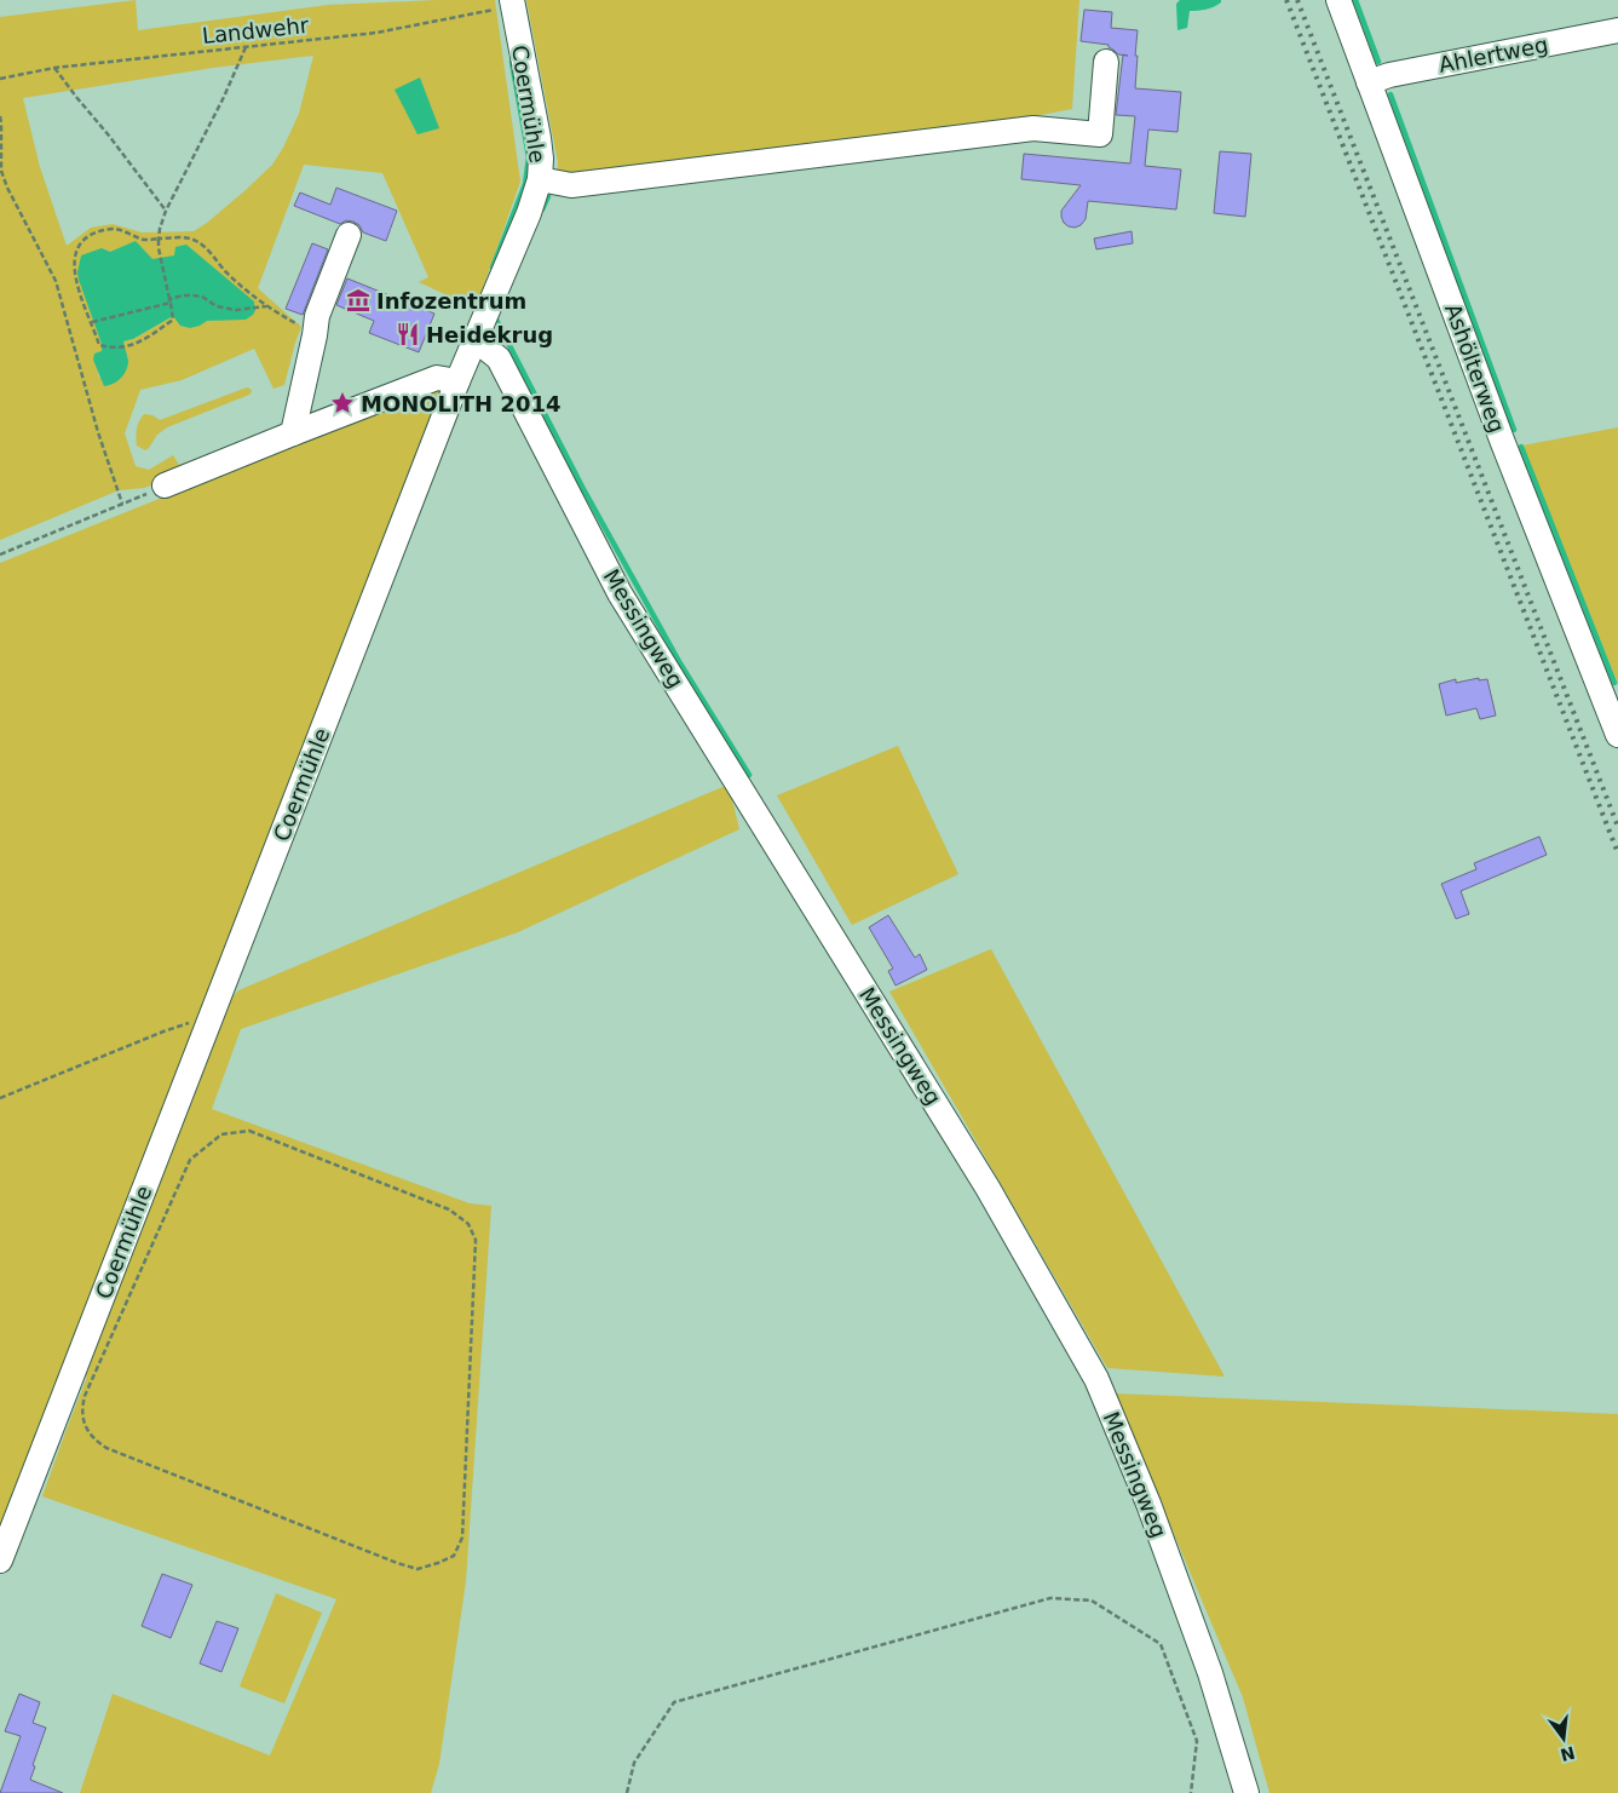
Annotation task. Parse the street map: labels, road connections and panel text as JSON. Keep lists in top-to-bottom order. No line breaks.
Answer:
{"streets":{"street":["Ahlertweg","Coermühle","Ashölterweg","Messingweg"],"path":["Landwehr"]},"crossings":[["Landwehr","Coermühle"],["Ahlertweg","Ashölterweg"],["Coermühle","Messingweg"]],"places":{"museum":["Infozentrum"],"restaurant":["Heidekrug"],"place":["MONOLITH 2014"]},"north":"bottom"}
